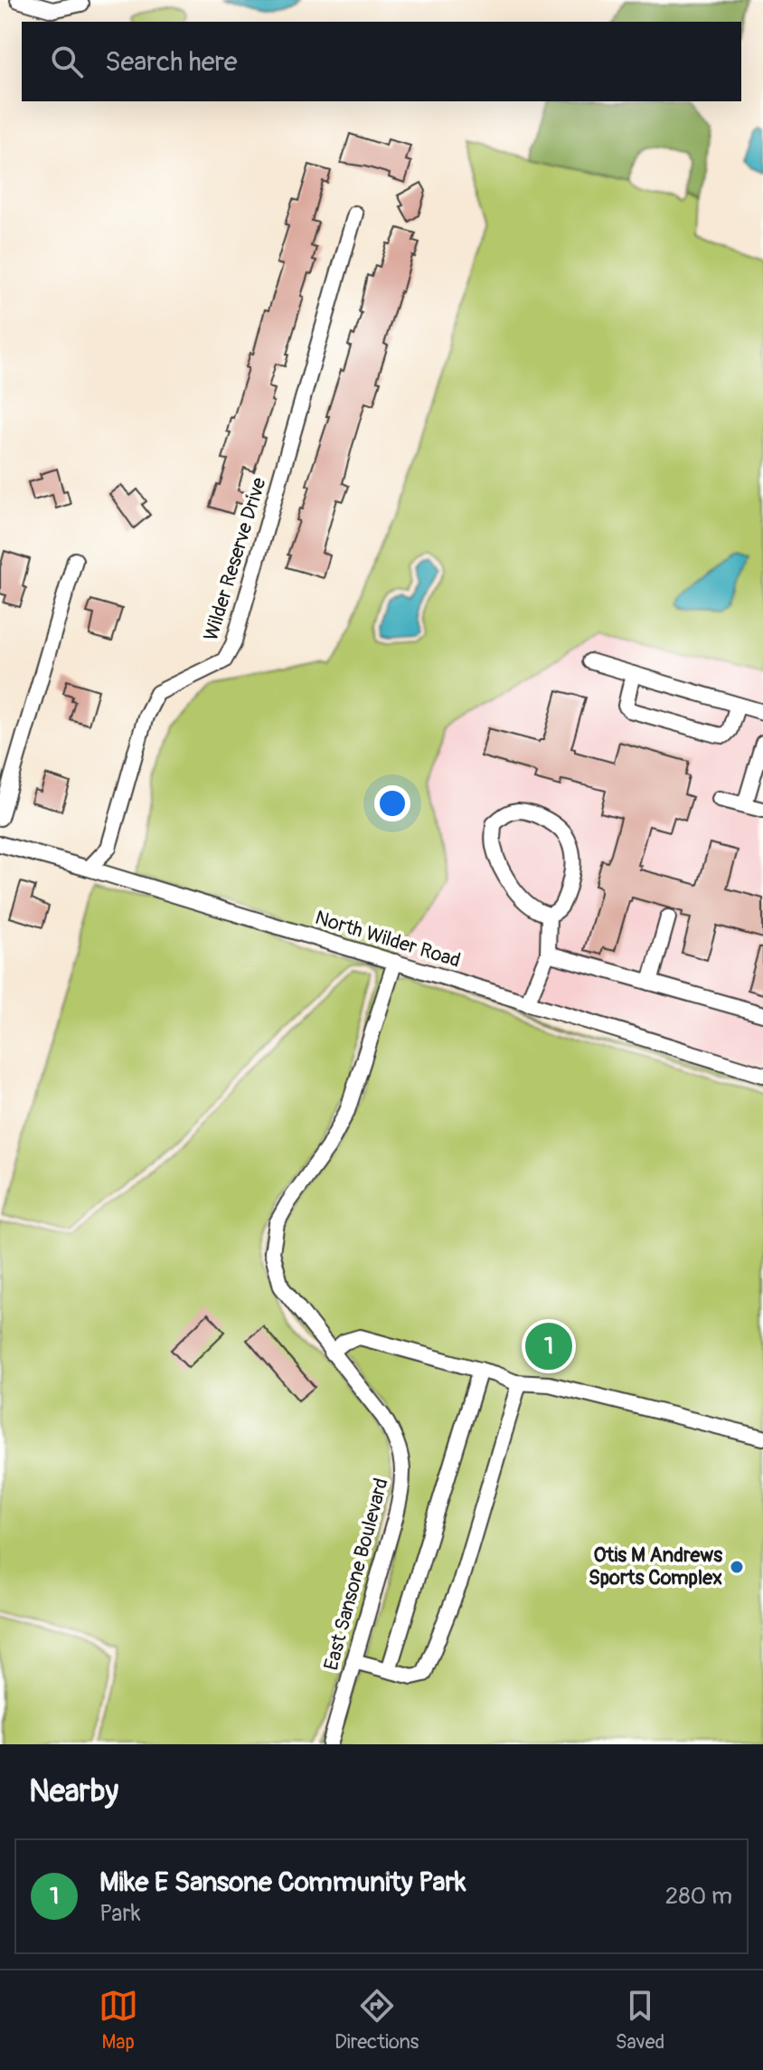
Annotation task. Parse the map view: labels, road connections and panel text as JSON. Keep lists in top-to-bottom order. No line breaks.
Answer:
{"streets":{"street":["Wilder Reserve Drive","North Wilder Road","East Sansone Boulevard"]},"crossings":[["Wilder Reserve Drive","North Wilder Road"],["North Wilder Road","East Sansone Boulevard"]],"places":["Otis M Andrews Sports Complex"],"page":{"search":"Search here","pins":"1","heading":"Nearby","list":[{"mark":"1","name":"Mike E Sansone Community Park","note":"Park","value":"280 m"}],"nav":["Map","Directions","Saved"]}}
